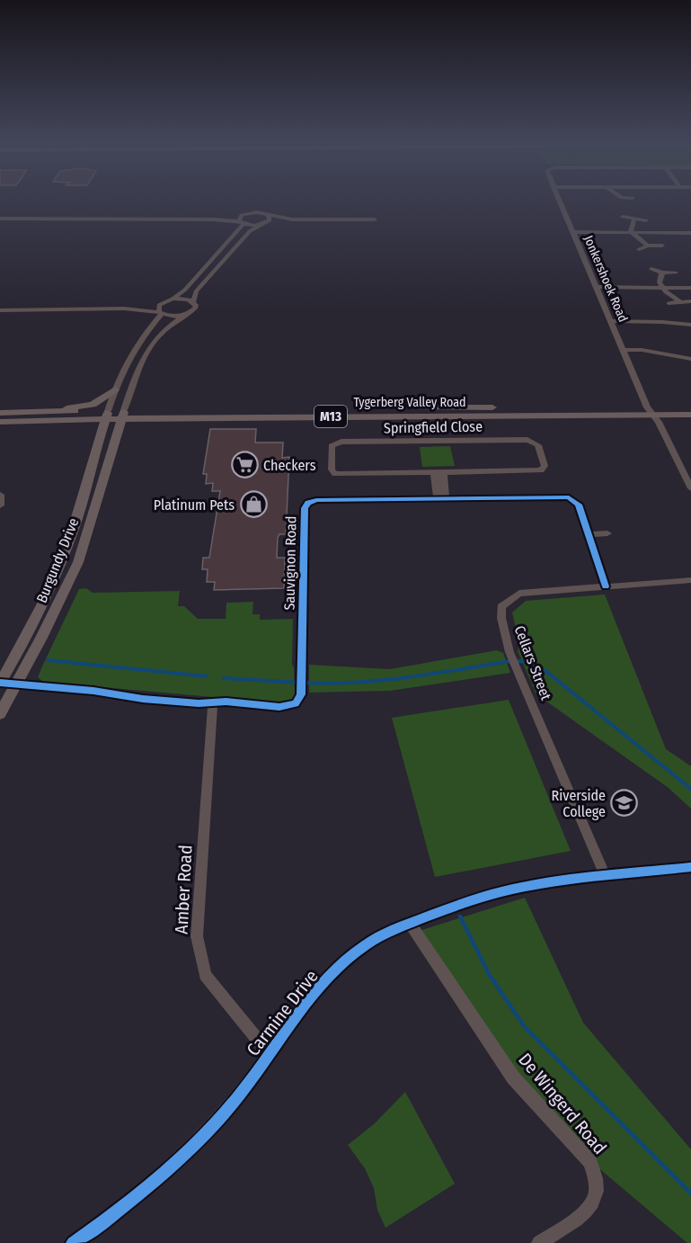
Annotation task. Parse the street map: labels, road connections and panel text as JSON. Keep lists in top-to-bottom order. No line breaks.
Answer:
{"streets":{"main road":["Tygerberg Valley Road","M13","Burgundy Drive"],"street":["Jonkershoek Road","Springfield Close","Sauvignon Road","Cellars Street","Amber Road","Carmine Drive","De Wingerd Road"]},"crossings":[["Jonkershoek Road","Tygerberg Valley Road"],["Tygerberg Valley Road","Burgundy Drive"],["Burgundy Drive","Sauvignon Road"],["Sauvignon Road","Cellars Street"],["Sauvignon Road","Amber Road"],["Cellars Street","Carmine Drive"],["Amber Road","Carmine Drive"],["Carmine Drive","De Wingerd Road"]],"places":{"supermarket":["Checkers"],"shop":["Platinum Pets"],"school or university":["Riverside College"]}}
